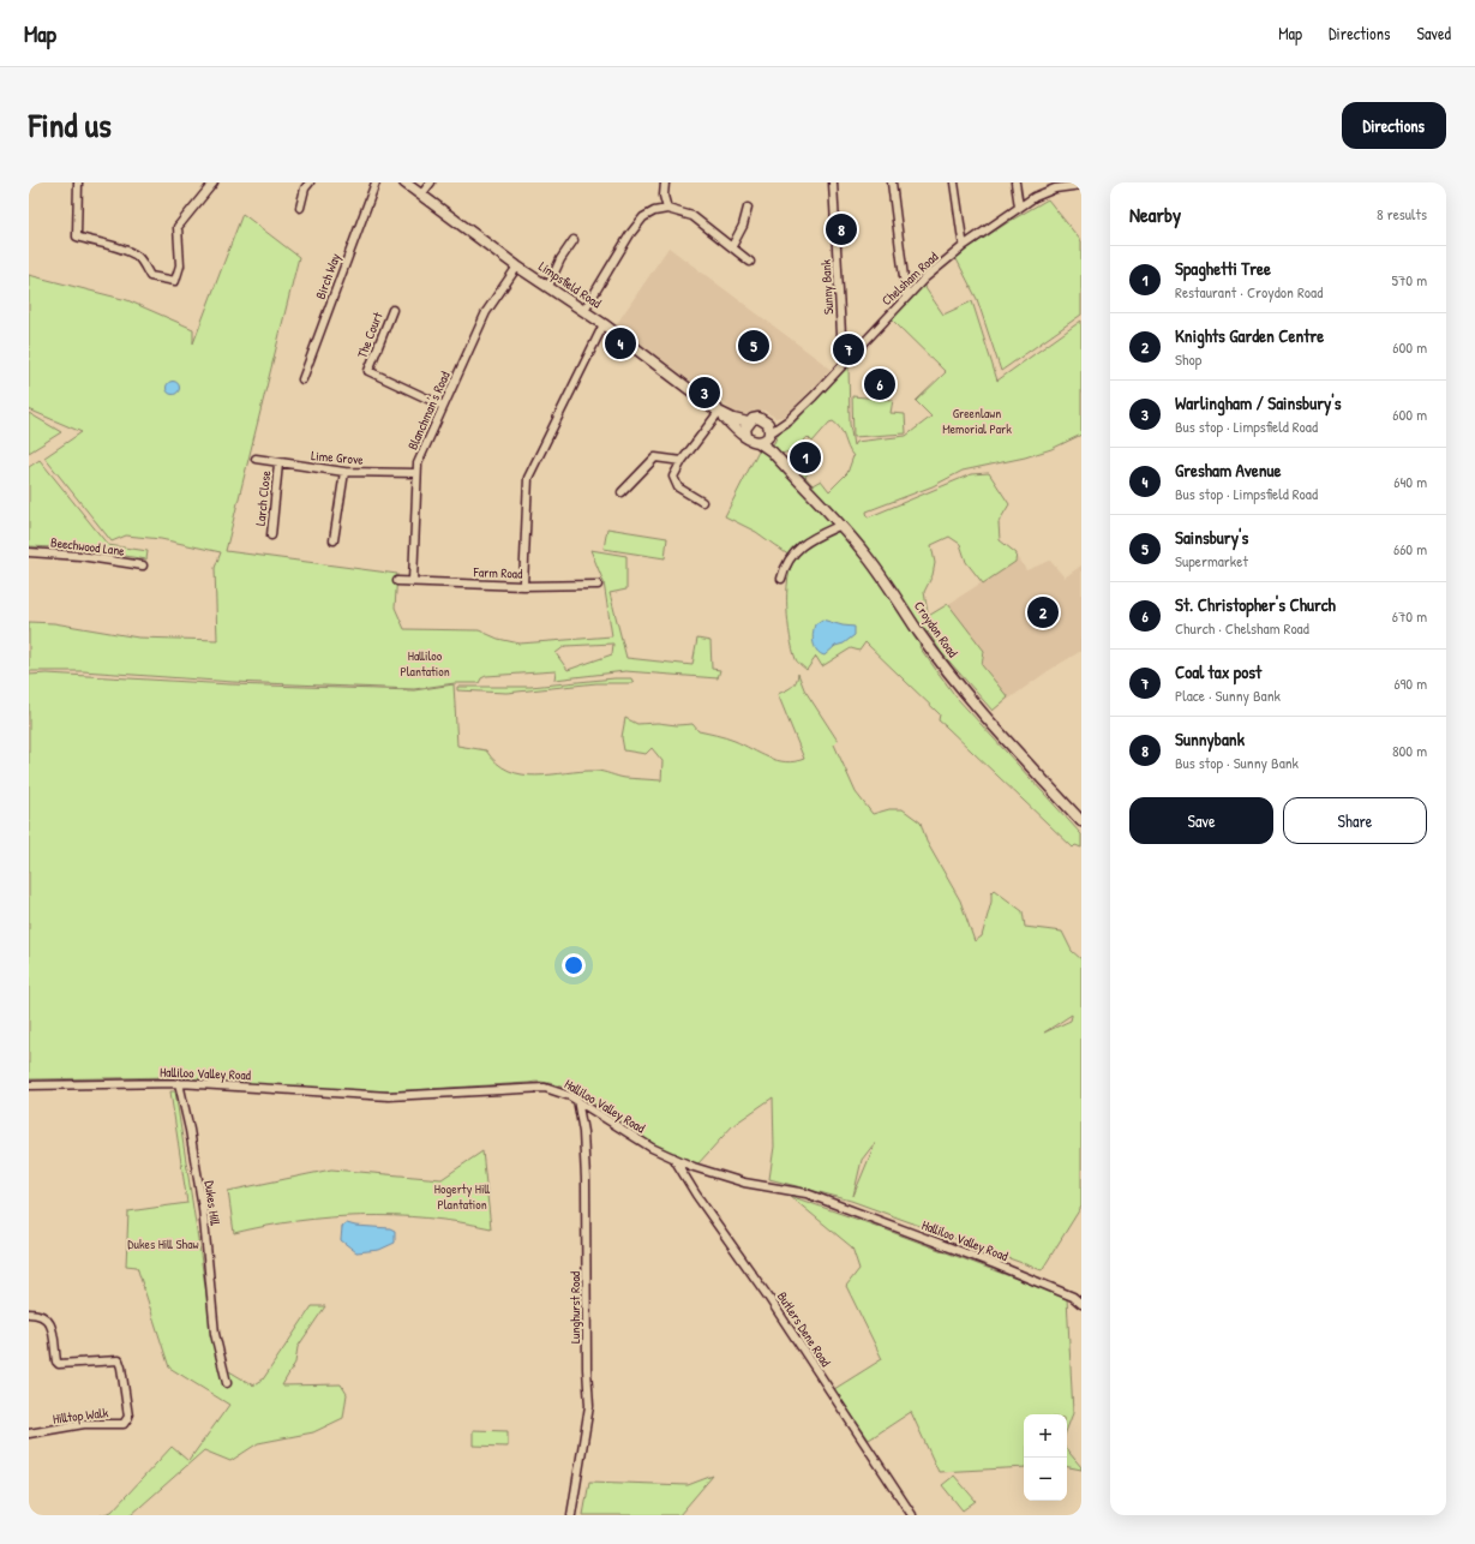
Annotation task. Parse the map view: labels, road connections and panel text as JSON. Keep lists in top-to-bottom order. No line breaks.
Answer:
{"streets":{"main road":["Limpsfield Road","Croydon Road"],"street":["Birch Way","Chelsham Road","Sunny Bank","The Court","Blanchman's Road","Lime Grove","Larch Close","Beechwood Lane","Farm Road","Halliloo Valley Road","Dukes Hill","Lunghurst Road","Butlers Dene Road","Hilltop Walk"]},"crossings":[["Chelsham Road","Limpsfield Road"],["Chelsham Road","Sunny Bank"],["Chelsham Road","Croydon Road"],["Limpsfield Road","Blanchman's Road"],["Limpsfield Road","Croydon Road"],["The Court","Blanchman's Road"],["Blanchman's Road","Lime Grove"],["Blanchman's Road","Farm Road"],["Lime Grove","Larch Close"],["Halliloo Valley Road","Dukes Hill"],["Halliloo Valley Road","Lunghurst Road"],["Halliloo Valley Road","Butlers Dene Road"]],"parks":["Greenlawn Memorial Park","Halliloo Plantation","Hogerty Hill Plantation","Dukes Hill Shaw"],"page":{"header":"Map","nav":["Map","Directions","Saved"],"title":"Find us","buttons":["Directions",["Save","Share"]],"heading":["Nearby","8 results"],"pins":["8","4","5","7","6","3","1","2"],"list":[{"mark":"1","name":"Spaghetti Tree","note":"Restaurant · Croydon Road","value":"570 m"},{"mark":"2","name":"Knights Garden Centre","note":"Shop","value":"600 m"},{"mark":"3","name":"Warlingham / Sainsbury's","note":"Bus stop · Limpsfield Road","value":"600 m"},{"mark":"4","name":"Gresham Avenue","note":"Bus stop · Limpsfield Road","value":"640 m"},{"mark":"5","name":"Sainsbury's","note":"Supermarket","value":"660 m"},{"mark":"6","name":"St. Christopher's Church","note":"Church · Chelsham Road","value":"670 m"},{"mark":"7","name":"Coal tax post","note":"Place · Sunny Bank","value":"690 m"},{"mark":"8","name":"Sunnybank","note":"Bus stop · Sunny Bank","value":"800 m"}],"map_buttons":["+","−"]}}
